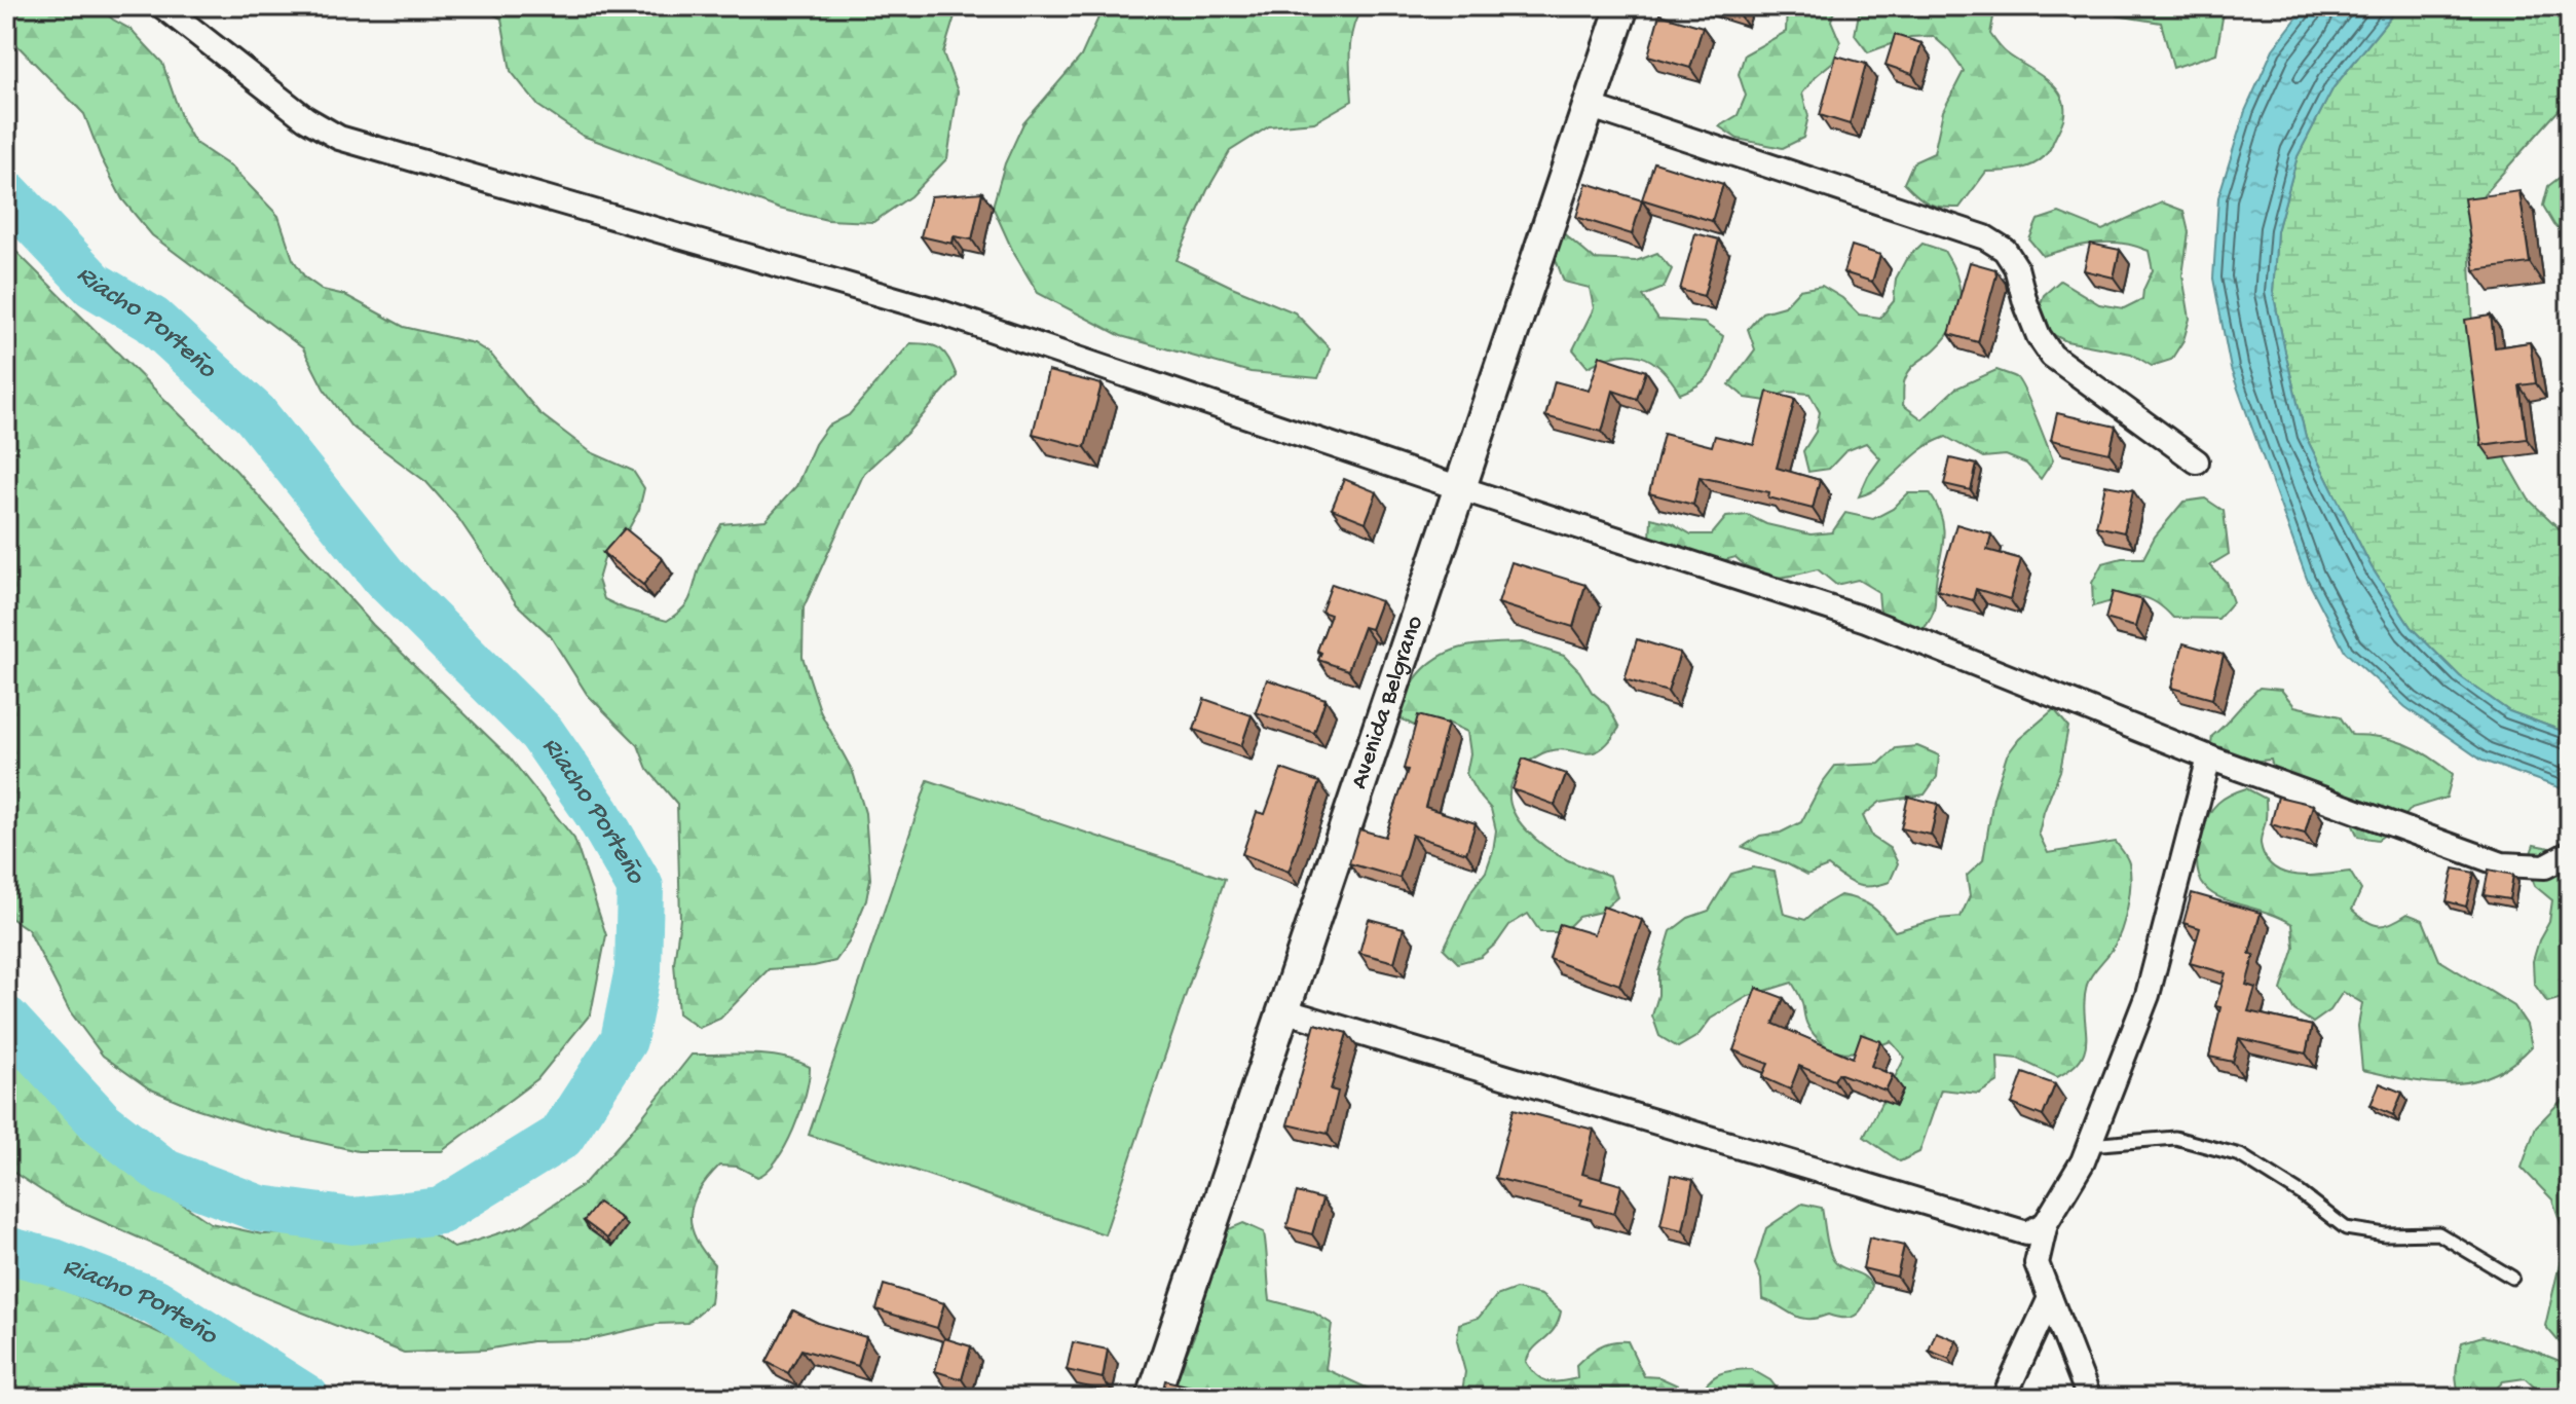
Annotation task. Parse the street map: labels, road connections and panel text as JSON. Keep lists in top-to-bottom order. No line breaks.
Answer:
{"streets":{"street":["Avenida Belgrano"]},"water":["Riacho Porteño"]}
